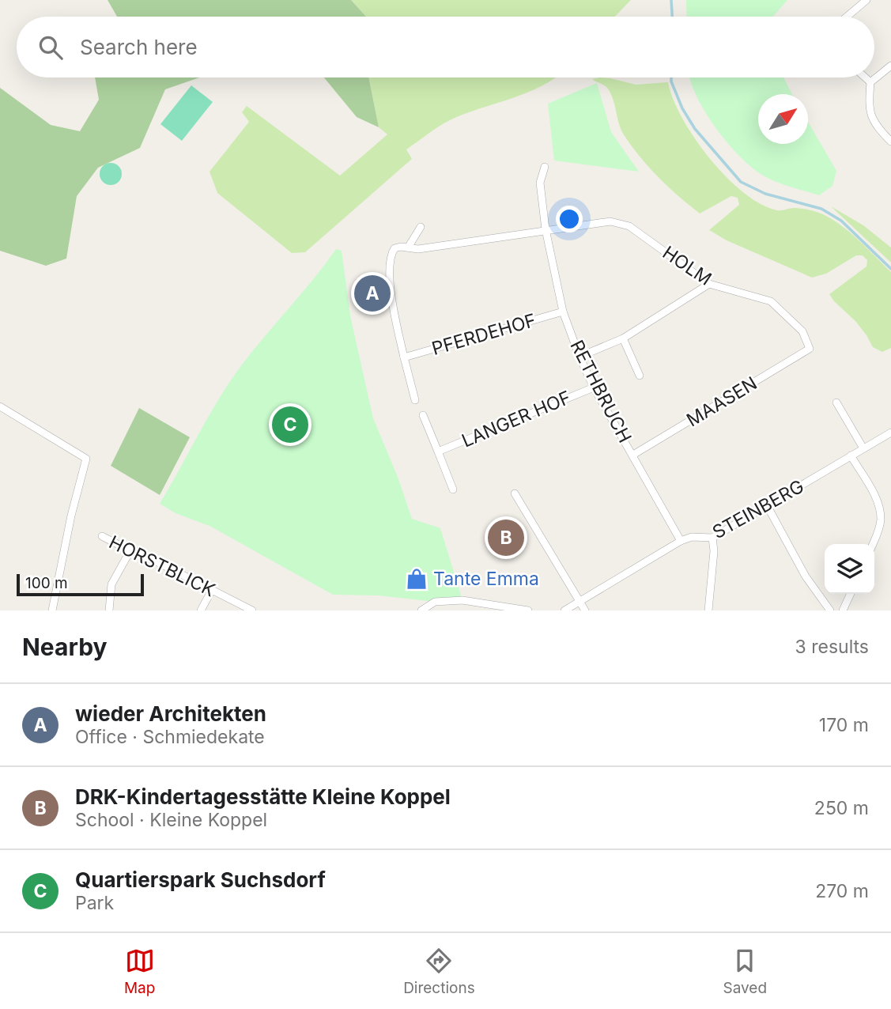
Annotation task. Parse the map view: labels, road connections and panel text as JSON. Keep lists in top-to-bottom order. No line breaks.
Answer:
{"streets":{"street":["HOLM","PFERDEHOF","RETHBRUCH","MAASEN","LANGER HOF","STEINBERG","HORSTBLICK"]},"crossings":[["HOLM","RETHBRUCH"],["HOLM","MAASEN"],["PFERDEHOF","RETHBRUCH"],["RETHBRUCH","MAASEN"],["RETHBRUCH","LANGER HOF"],["RETHBRUCH","STEINBERG"]],"places":{"shop":["Tante Emma"]},"scale_bar":"100 m","north":"top right","page":{"search":"Search here","pins":["A","C","B"],"scale":"100 m","heading":["Nearby","3 results"],"list":[{"mark":"A","name":"wieder Architekten","note":"Office · Schmiedekate","value":"170 m"},{"mark":"B","name":"DRK-Kindertagesstätte Kleine Koppel","note":"School · Kleine Koppel","value":"250 m"},{"mark":"C","name":"Quartierspark Suchsdorf","note":"Park","value":"270 m"}],"nav":["Map","Directions","Saved"]}}
